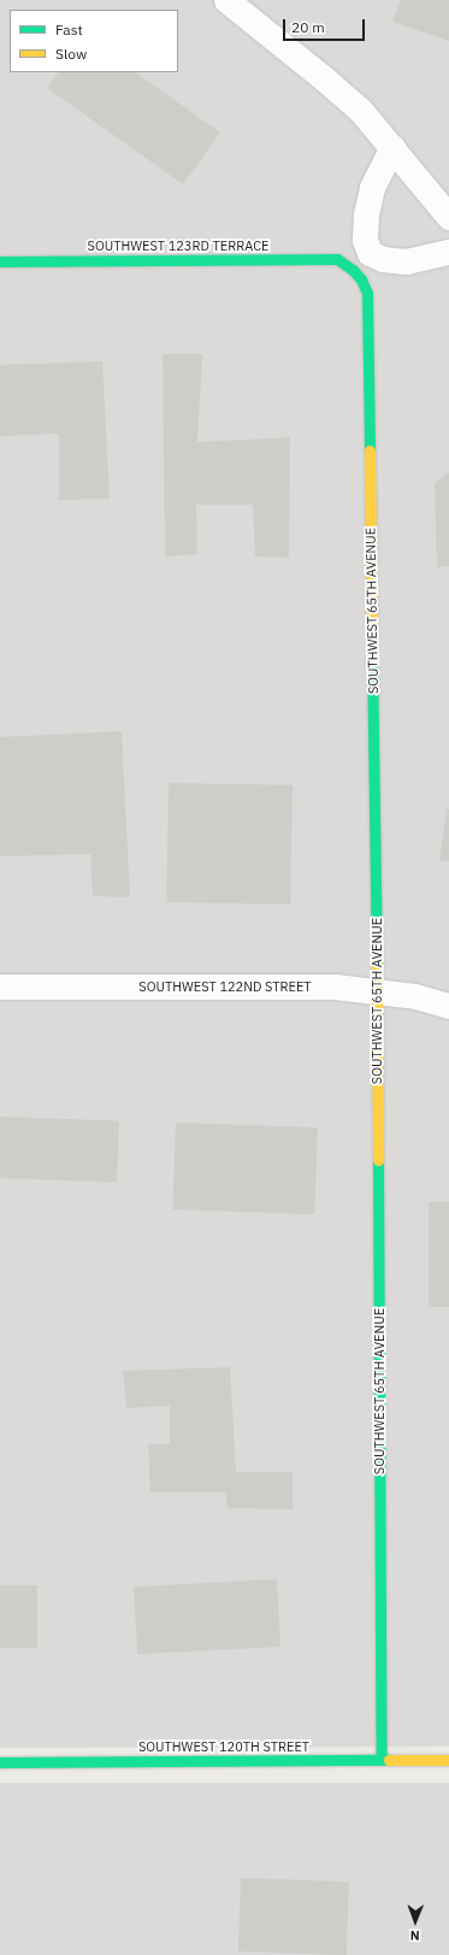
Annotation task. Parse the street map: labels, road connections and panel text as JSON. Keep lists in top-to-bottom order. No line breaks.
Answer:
{"streets":{"street":["SOUTHWEST 123RD TERRACE","SOUTHWEST 65TH AVENUE","SOUTHWEST 122ND STREET","SOUTHWEST 120TH STREET"]},"crossings":[["SOUTHWEST 123RD TERRACE","SOUTHWEST 65TH AVENUE"],["SOUTHWEST 65TH AVENUE","SOUTHWEST 122ND STREET"],["SOUTHWEST 65TH AVENUE","SOUTHWEST 120TH STREET"]],"legend":["Fast","Slow"],"scale_bar":"20 m","north":"bottom"}
